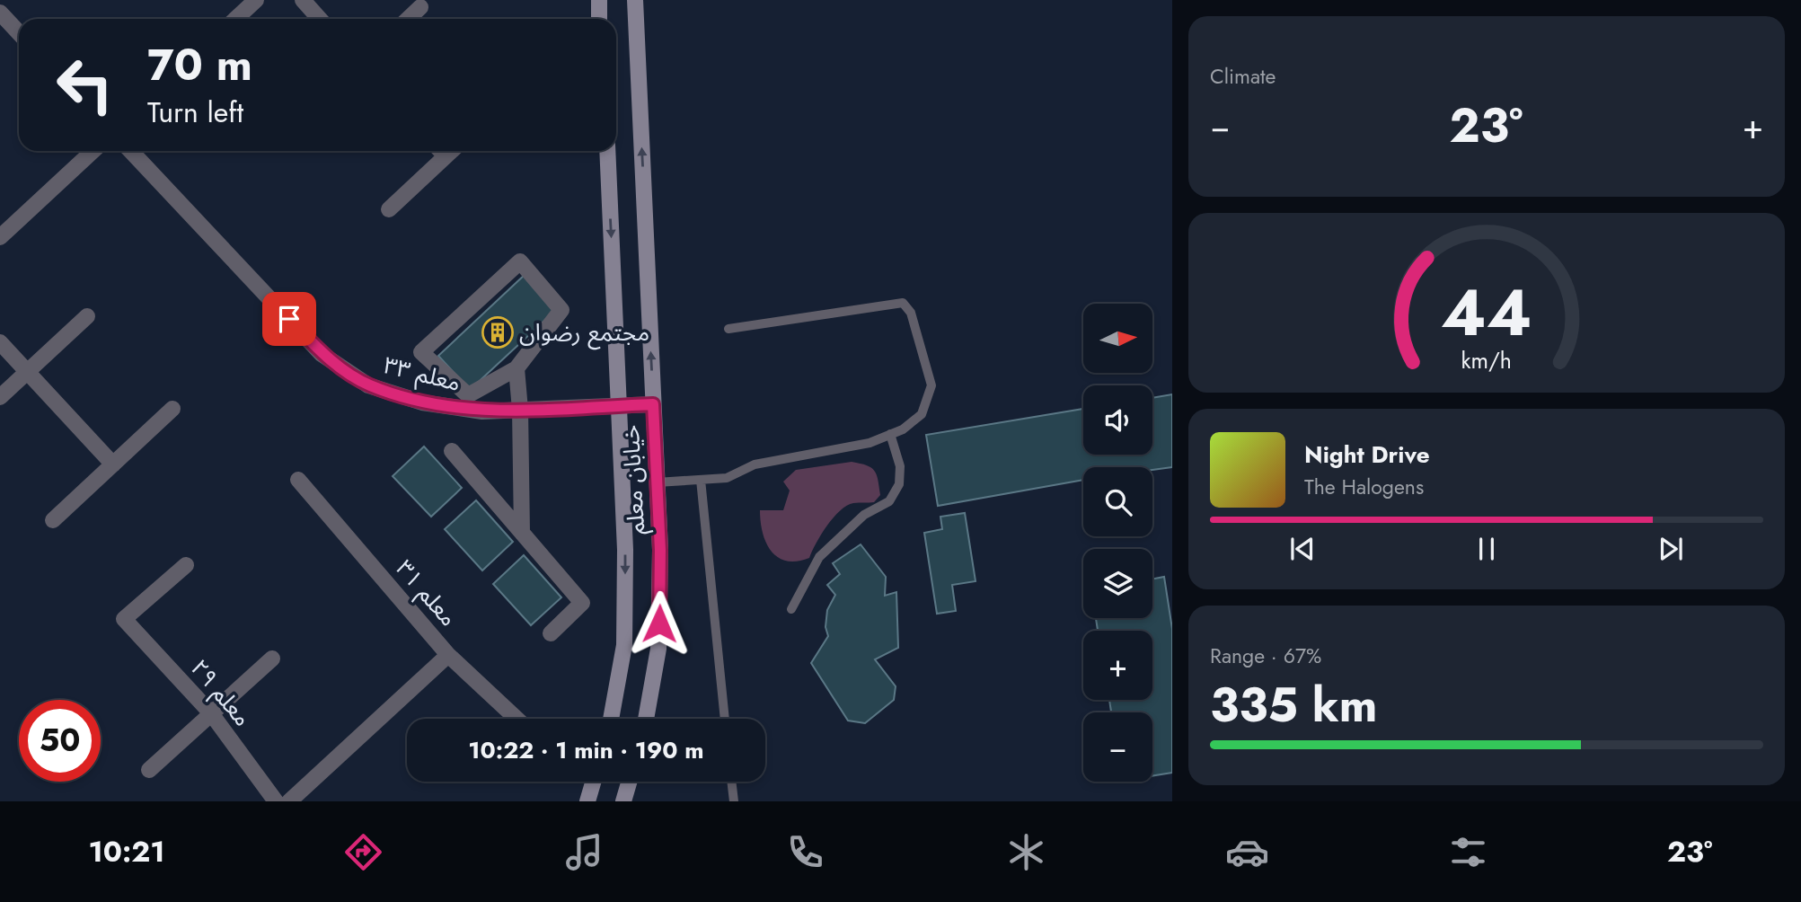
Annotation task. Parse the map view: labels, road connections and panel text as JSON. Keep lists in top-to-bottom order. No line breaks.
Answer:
{"streets":{"main road":["خیابان معلم"],"street":["معلم ۳۳","معلم ۳۱","معلم ۲۹"]},"crossings":[["معلم ۳۳","خیابان معلم"]],"places":{"building":["مجتمع رضوان"]},"north":"right","page":{"tile":["Climate",["Range · 67%","335 km"]],"turn":["70 m","Turn left"],"heat":["−","23°","+"],"map_buttons":["+","−"],"song":["Night Drive","The Halogens"],"limit":"50","trip":"10:22 · 1 min · 190 m","tabs":["10:21","23°"],"gauge":["44","km/h"]}}
